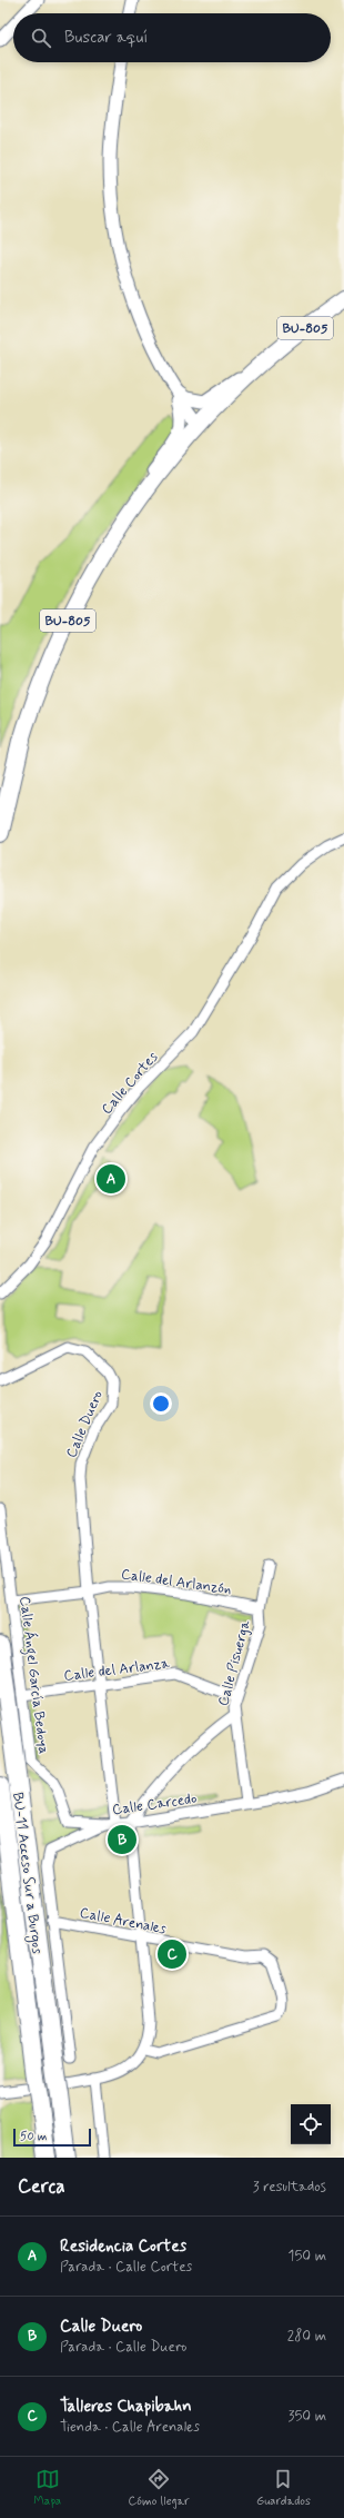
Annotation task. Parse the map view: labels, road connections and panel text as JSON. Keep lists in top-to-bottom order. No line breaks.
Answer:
{"streets":{"highway":["BU-11 Acceso Sur a Burgos"],"main road":["BU-805"],"street":["Calle Cortes","Calle Duero","Calle del Arlanzón","Calle Pisuerga","Calle del Arlanza","Calle Ángel García Bedoya","Calle Carcedo","Calle Arenales"]},"crossings":[["Calle Duero","Calle del Arlanzón"],["Calle Duero","Calle del Arlanza"],["Calle Duero","Calle Ángel García Bedoya"],["Calle Duero","Calle Carcedo"],["Calle del Arlanzón","Calle Pisuerga"],["Calle del Arlanzón","Calle Ángel García Bedoya"],["Calle Pisuerga","Calle del Arlanza"],["Calle Pisuerga","Calle Carcedo"],["Calle del Arlanza","Calle Ángel García Bedoya"],["Calle Ángel García Bedoya","Calle Carcedo"],["Calle Carcedo","Calle Arenales"]],"scale_bar":"50 m","page":{"search":"Buscar aquí","pins":["A","B","C"],"scale":"50 m","heading":["Cerca","3 resultados"],"list":[{"mark":"A","name":"Residencia Cortes","note":"Parada · Calle Cortes","value":"150 m"},{"mark":"B","name":"Calle Duero","note":"Parada · Calle Duero","value":"280 m"},{"mark":"C","name":"Talleres Chapibahn","note":"Tienda · Calle Arenales","value":"350 m"}],"nav":["Mapa","Cómo llegar","Guardados"]}}
